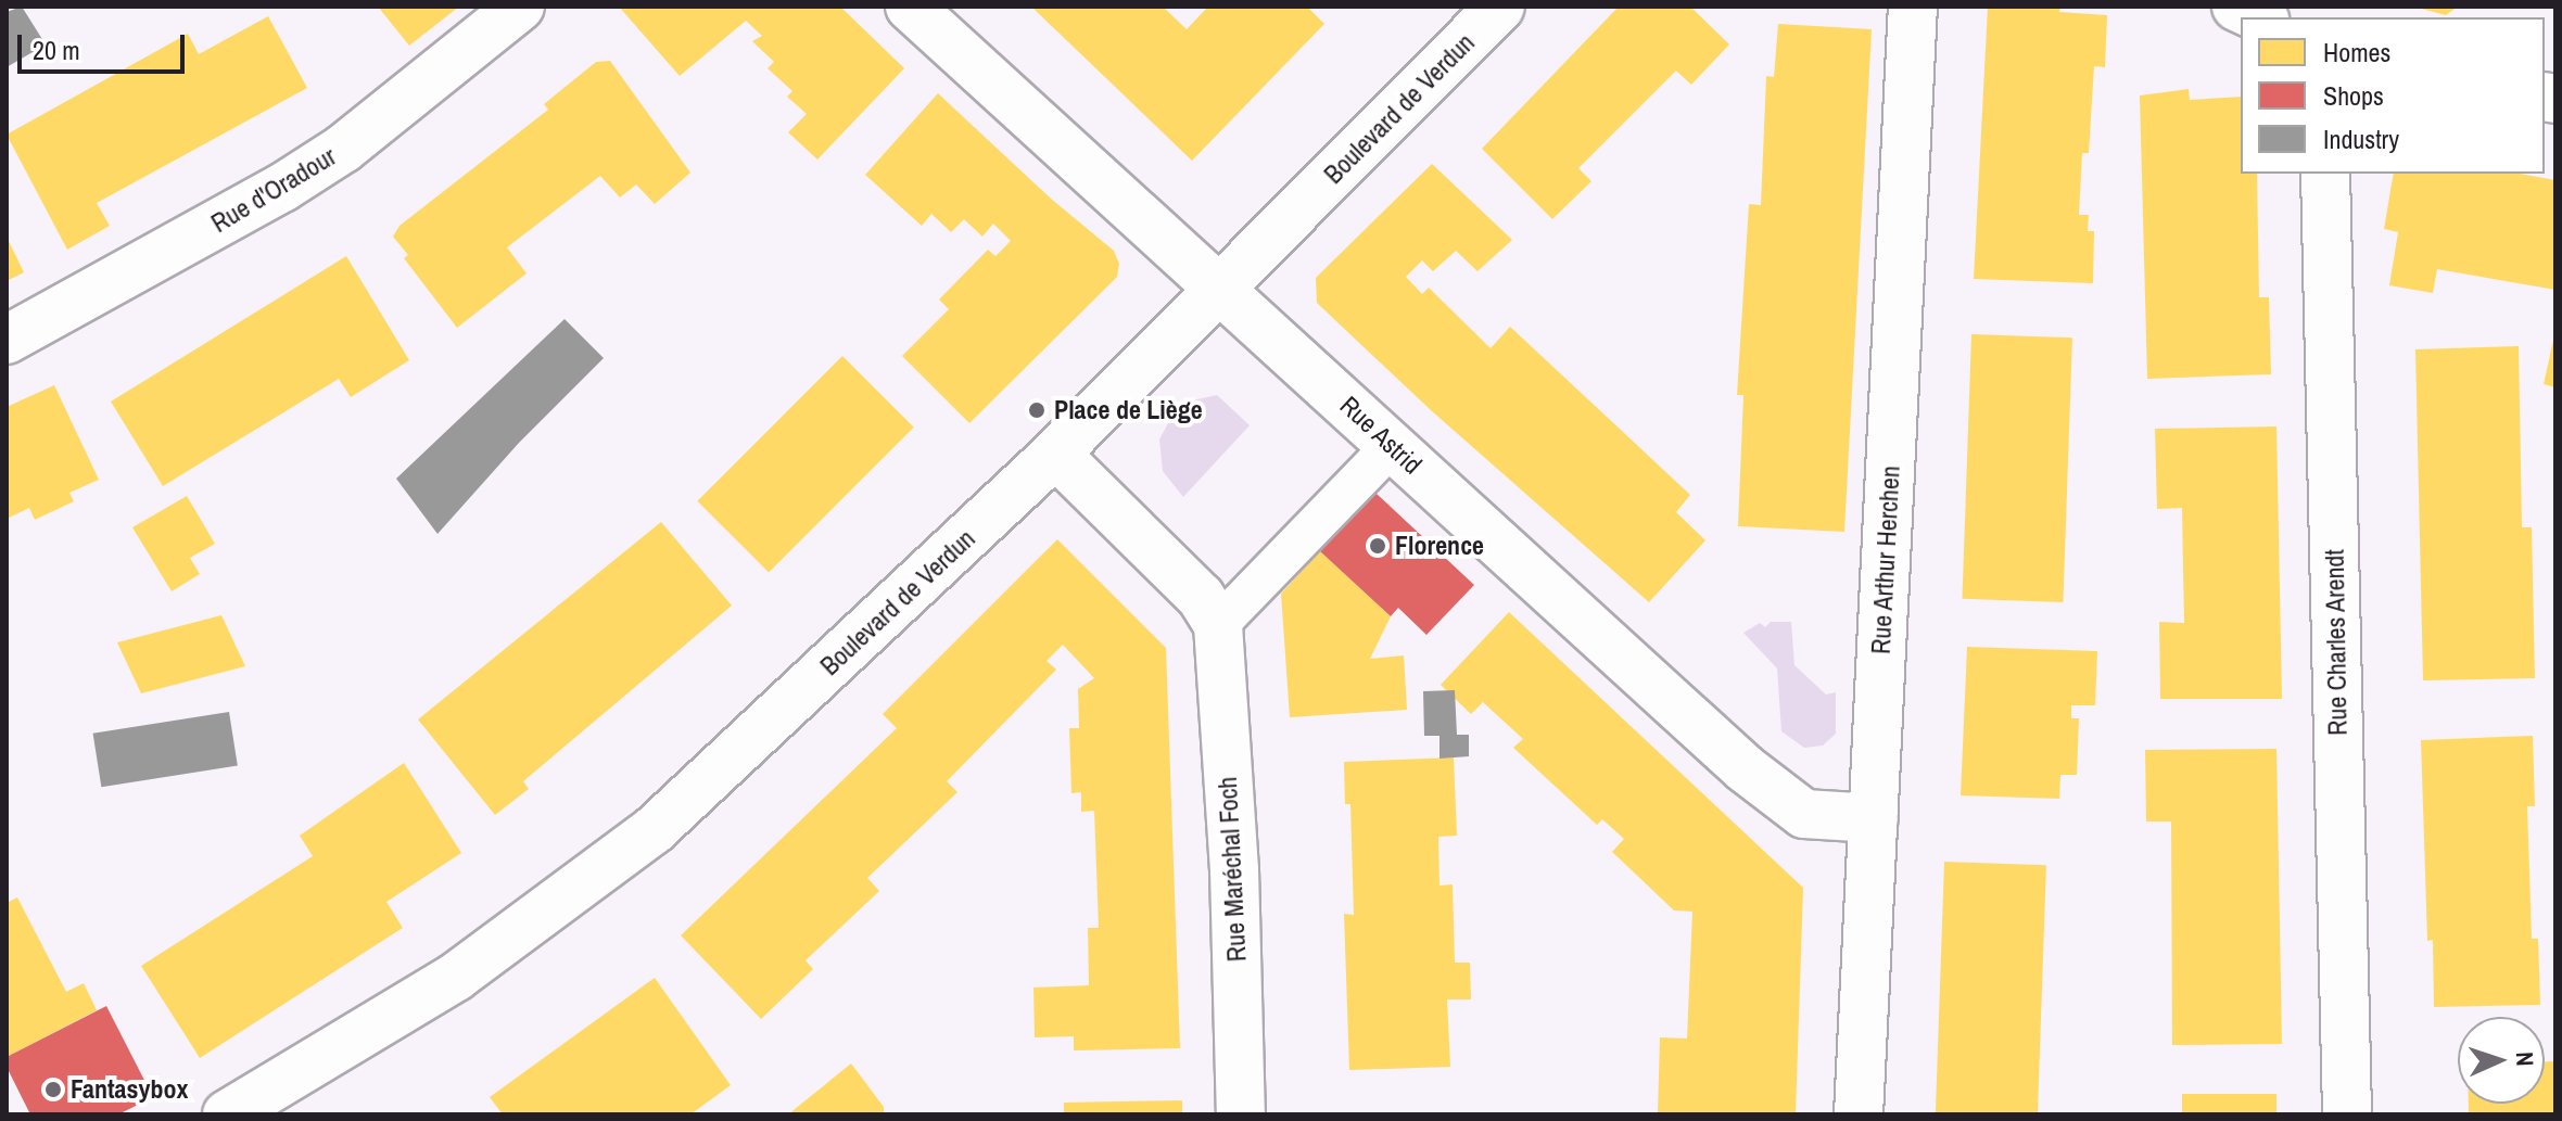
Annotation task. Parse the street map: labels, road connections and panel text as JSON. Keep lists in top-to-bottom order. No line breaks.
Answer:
{"streets":{"street":["Boulevard de Verdun","Rue d'Oradour","Rue Astrid","Rue Arthur Herchen","Rue Charles Arendt","Rue Maréchal Foch"]},"crossings":[["Boulevard de Verdun","Rue Astrid"],["Rue Astrid","Rue Arthur Herchen"]],"places":["Place de Liège","Florence","Fantasybox"],"legend":["Homes","Shops","Industry"],"scale_bar":"20 m","north":"right"}
